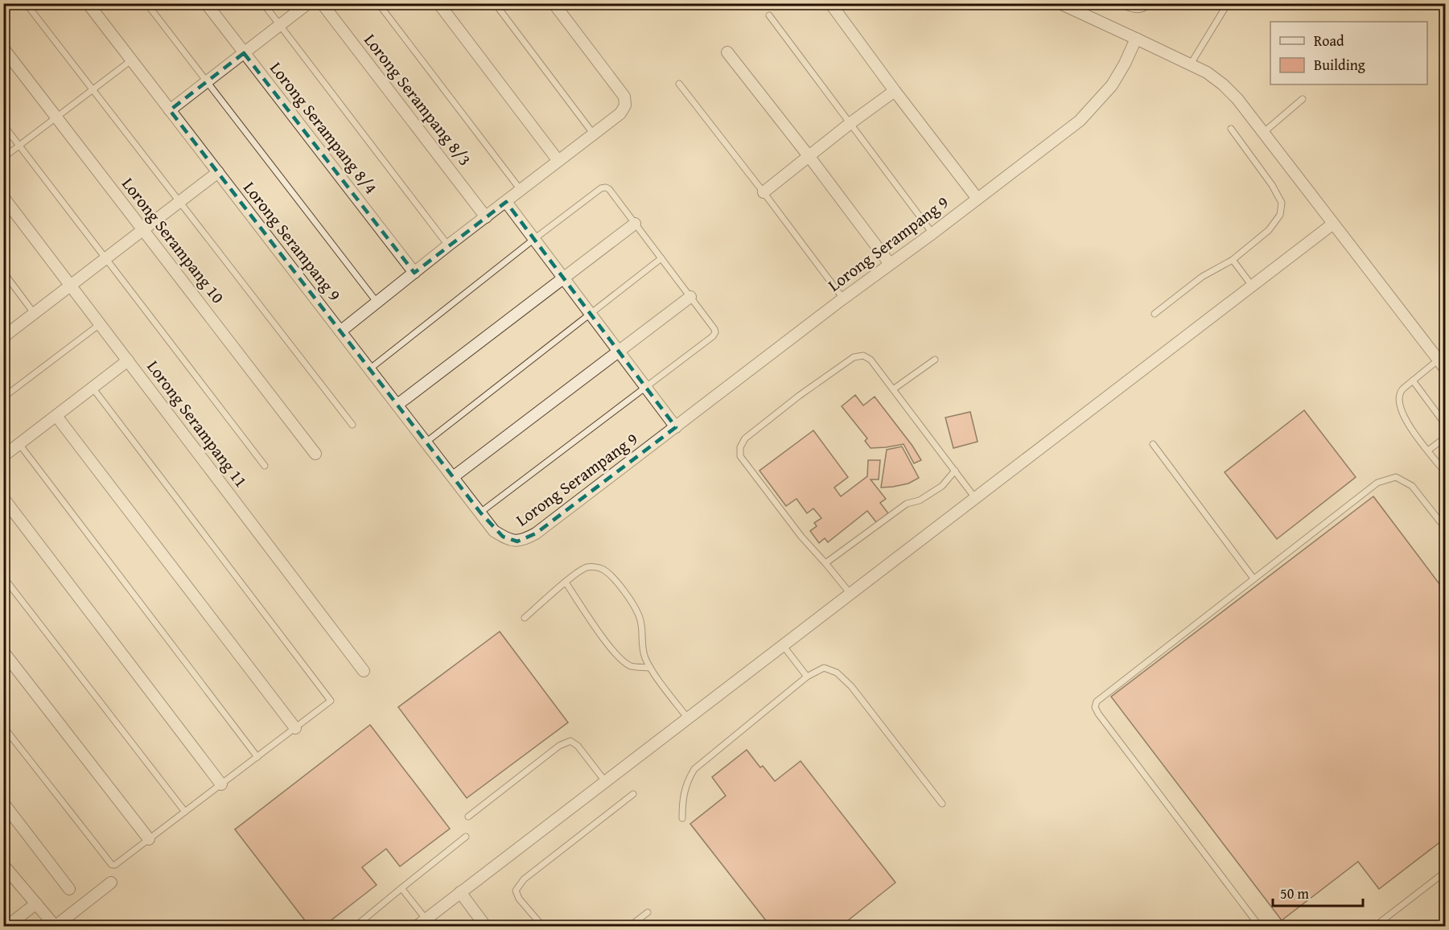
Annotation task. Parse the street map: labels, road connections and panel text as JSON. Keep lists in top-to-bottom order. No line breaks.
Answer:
{"streets":{"street":["Lorong Serampang 8/3","Lorong Serampang 8/4","Lorong Serampang 10","Lorong Serampang 9","Lorong Serampang 11"]},"legend":["Road","Building"],"scale_bar":"50 m"}
